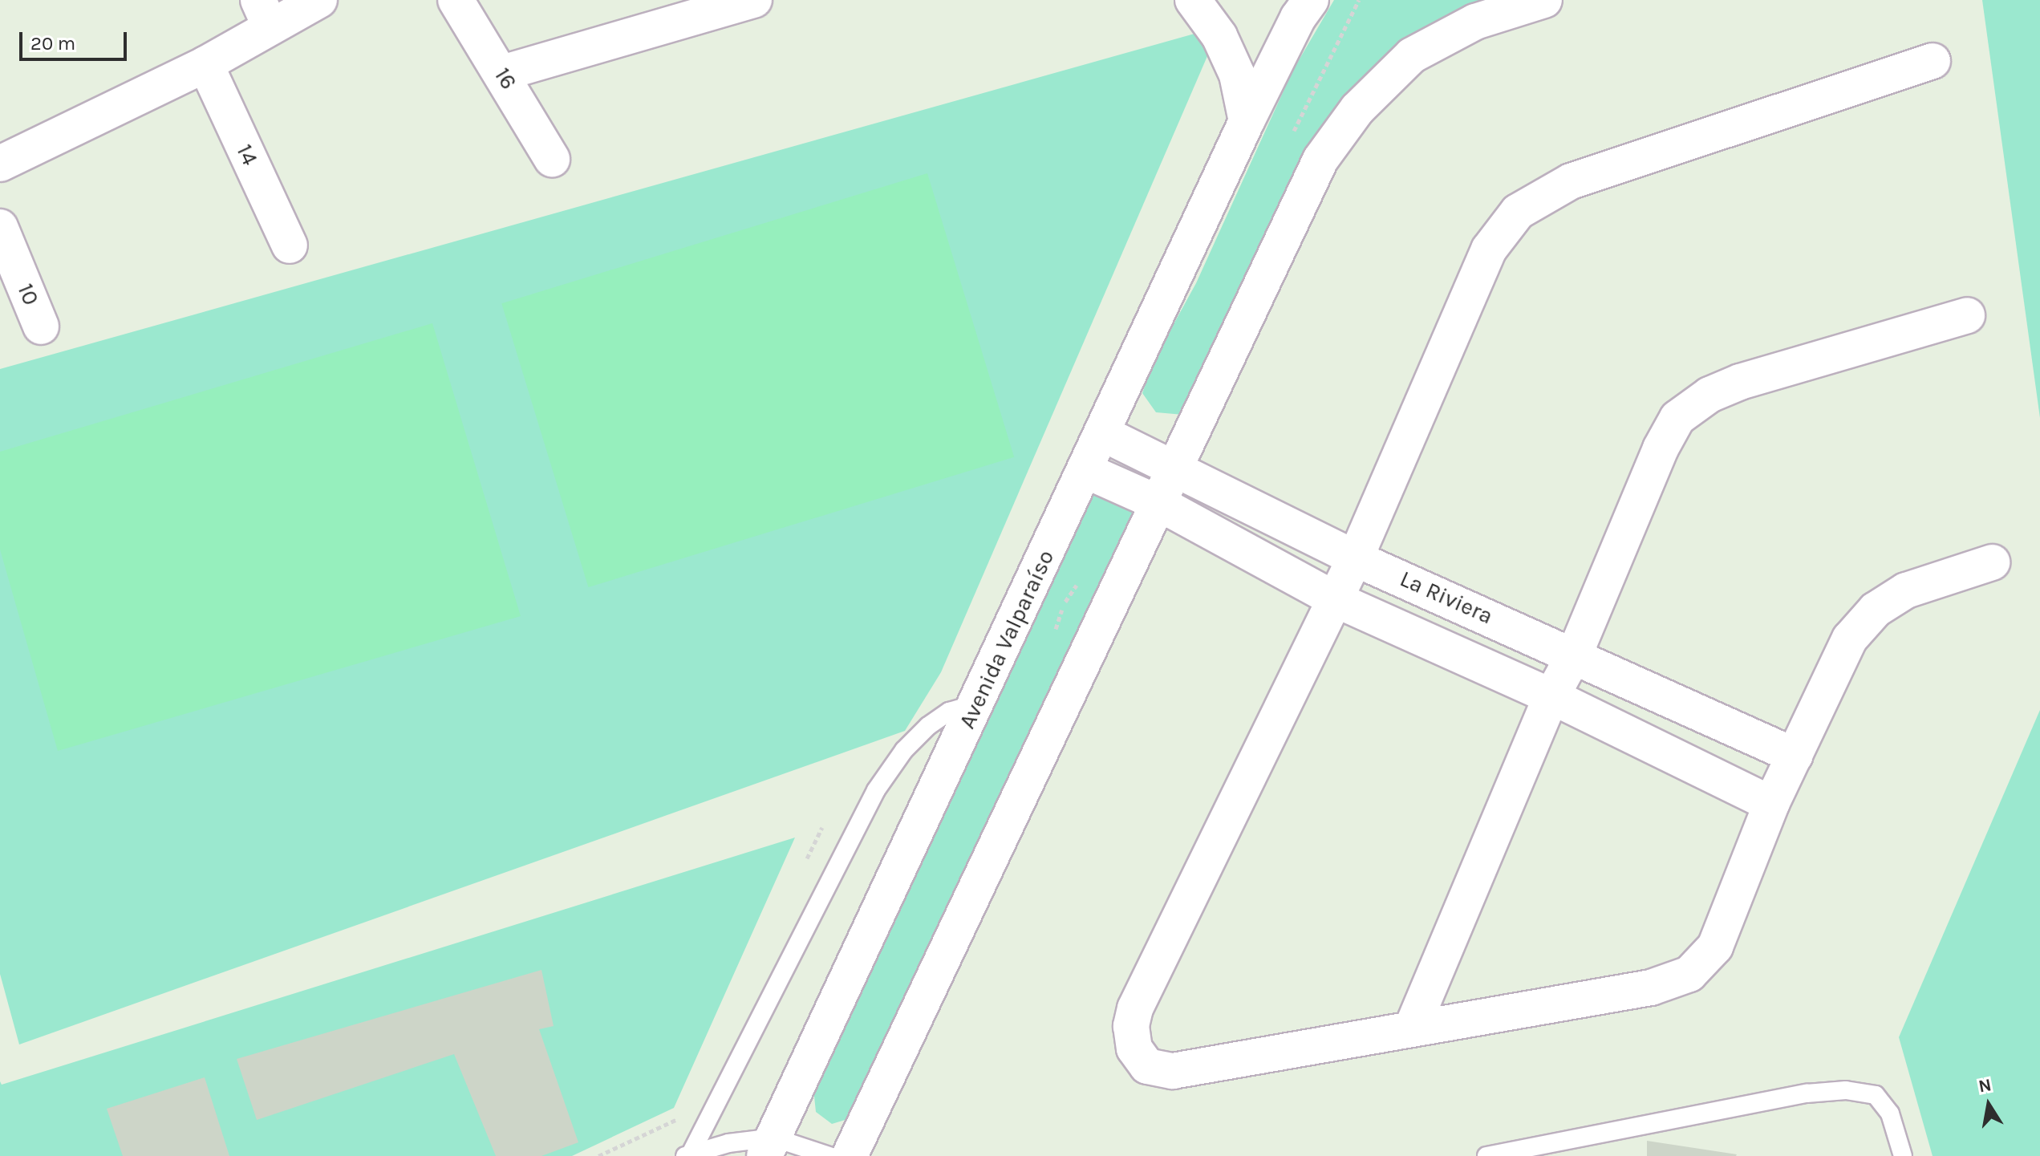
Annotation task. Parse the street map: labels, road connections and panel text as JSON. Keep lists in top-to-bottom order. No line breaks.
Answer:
{"streets":{"street":["16","14","10","La Riviera","Avenida Valparaíso"]},"crossings":[["La Riviera","Avenida Valparaíso"]],"scale_bar":"20 m","north":"top"}
